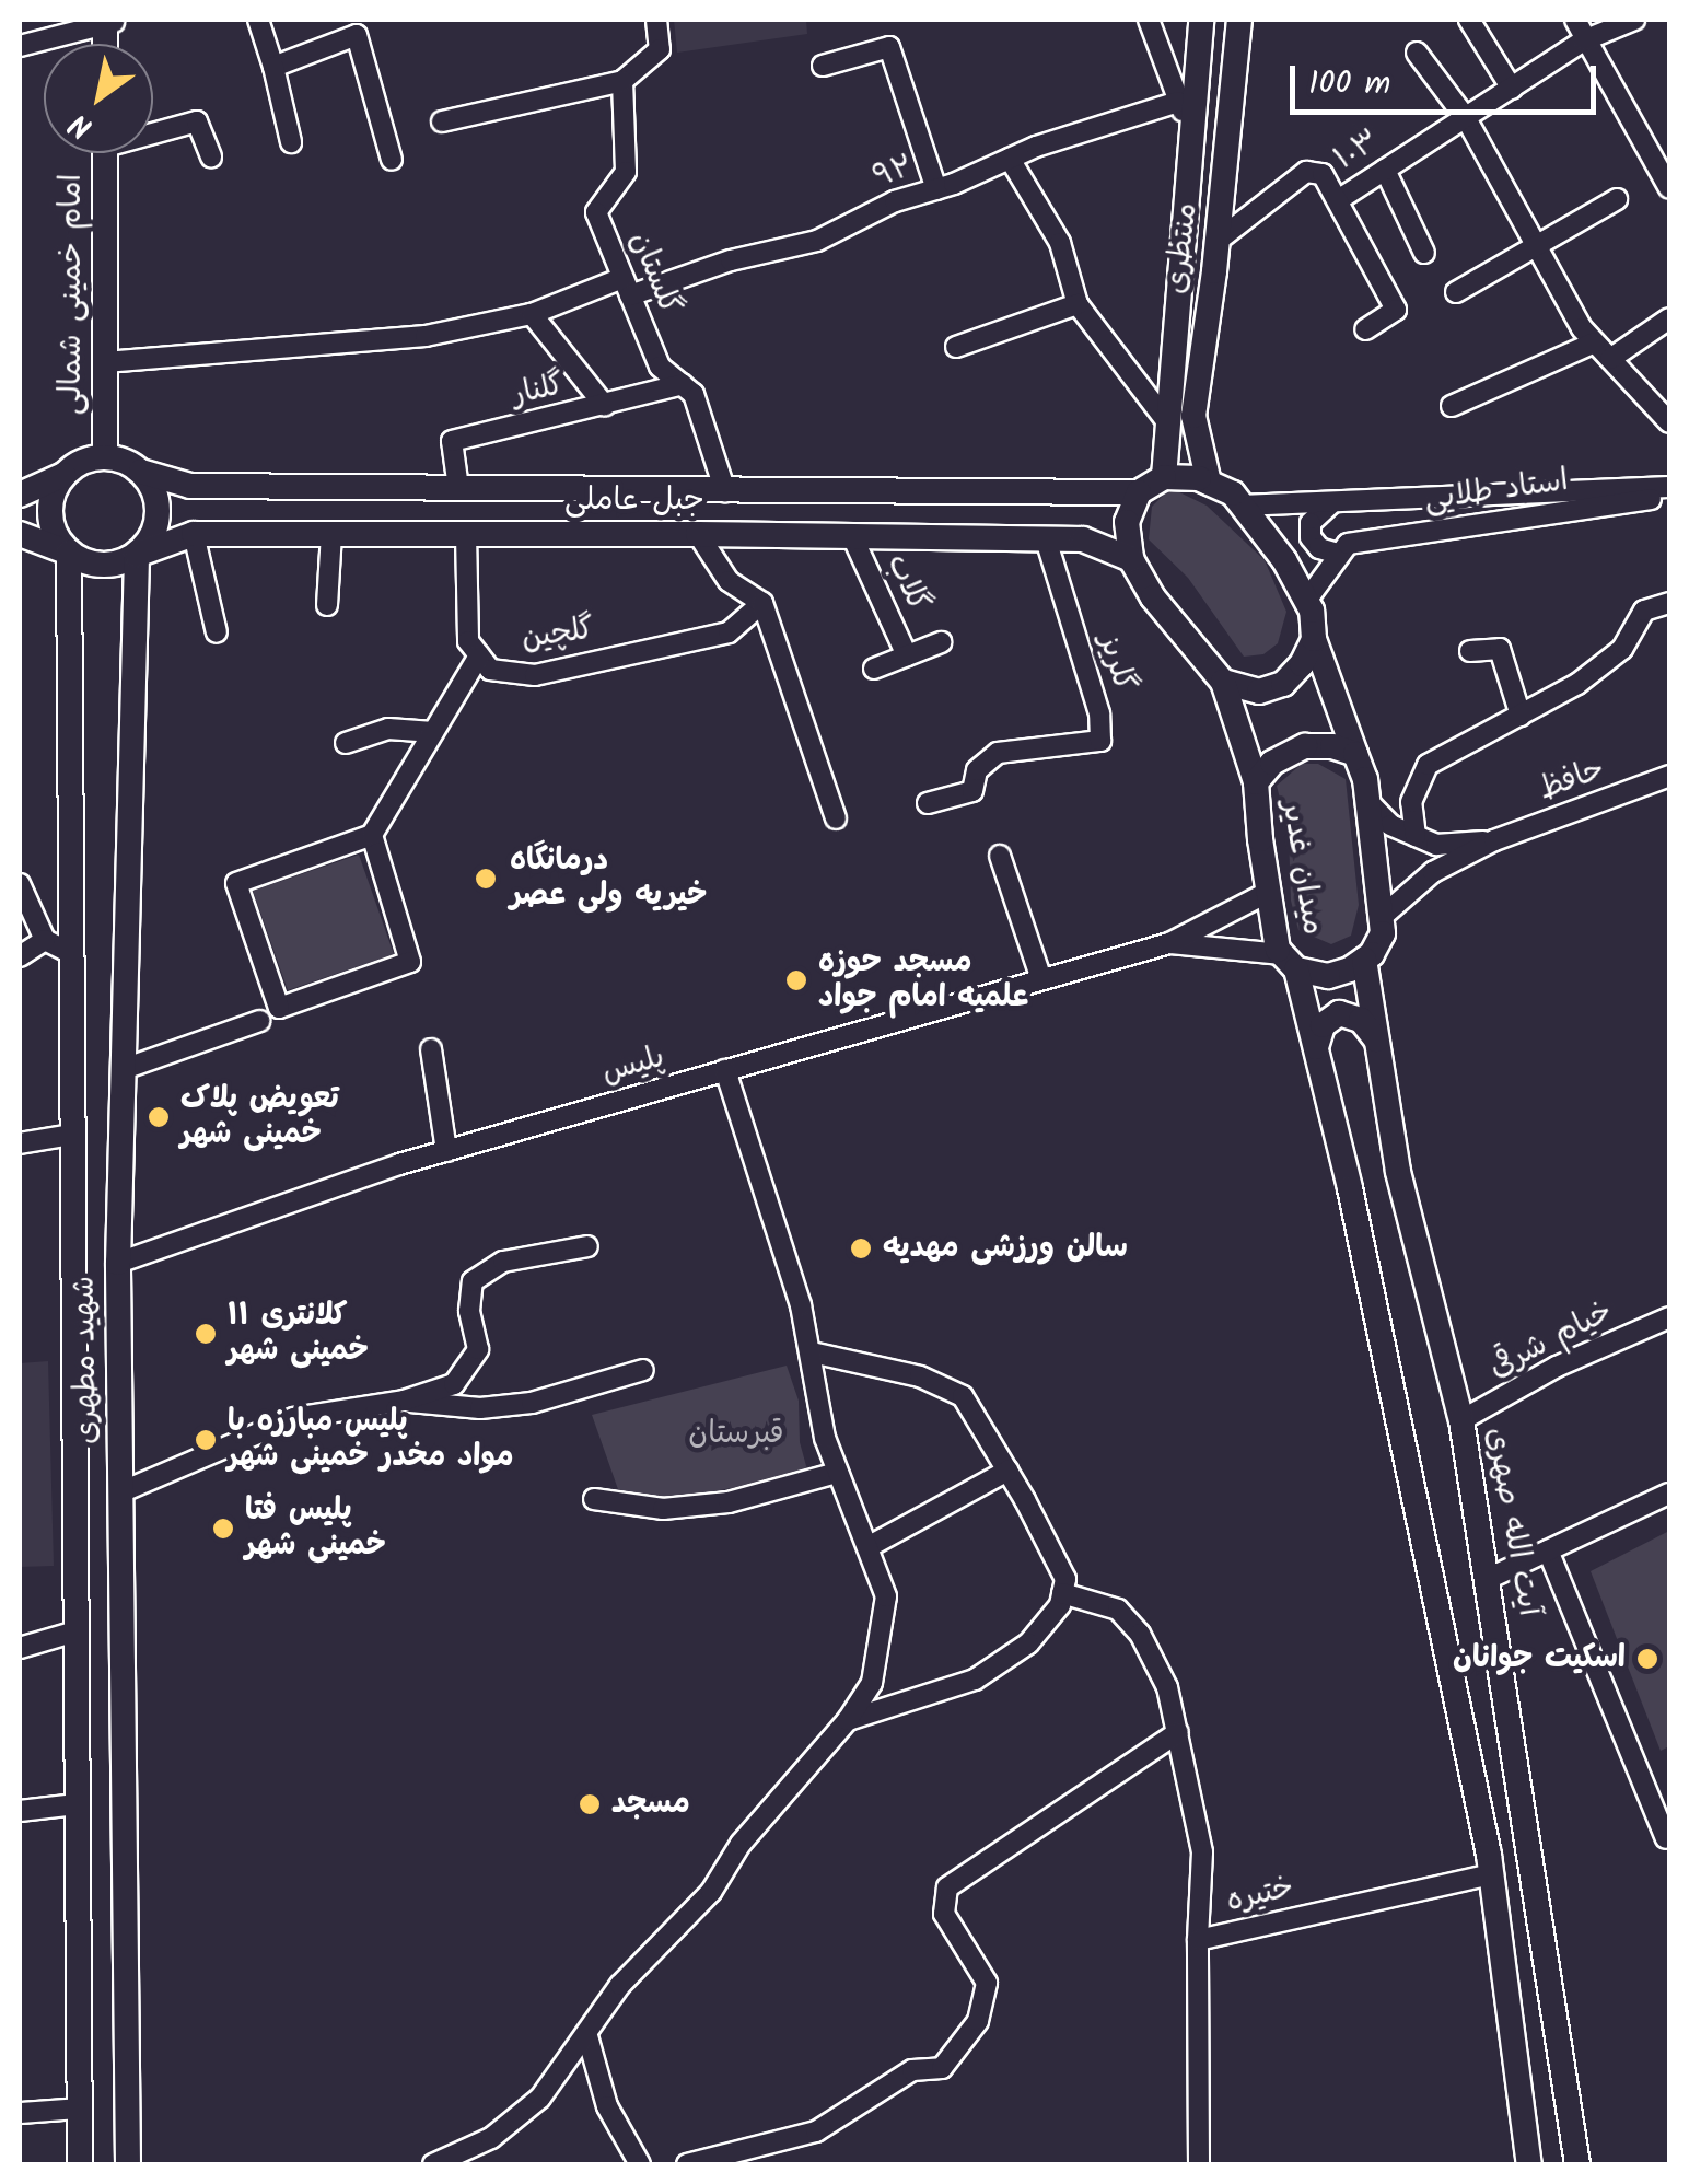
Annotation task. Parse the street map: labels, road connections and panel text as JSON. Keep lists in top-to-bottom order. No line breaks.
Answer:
{"streets":{"main road":["منتظری","امام خمینی شمالی","جبل عاملی","میدان غدیر","شهید مطهری","آیت الله صهری"],"street":["۱۰۳","۹۲","گلستان","گلنار","استاد طلایی","گلاب","گلچین","گلریز","حافظ","پلیس","خیام شرقی","ختیره"]},"crossings":[["۹۲","گلستان"],["۹۲","امام خمینی شمالی"],["گلستان","گلنار"],["گلستان","جبل عاملی"],["امام خمینی شمالی","جبل عاملی"],["امام خمینی شمالی","شهید مطهری"],["گلنار","جبل عاملی"],["جبل عاملی","گلاب"],["جبل عاملی","گلچین"],["جبل عاملی","گلریز"],["جبل عاملی","شهید مطهری"],["میدان غدیر","آیت الله صهری"],["پلیس","شهید مطهری"],["خیام شرقی","آیت الله صهری"]],"parks":["قبرستان"],"places":["درمانگاه خیریه ولی عصر","مسجد حوزه علمیه امام جواد","تعویض پلاک خمینی شهر","سالن ورزشی مهدیه","کلانتری ۱۱ خمینی شهر","پلیس مبارزه با مواد مخدر خمینی شهر","پلیس فتا خمینی شهر","اسکیت جوانان","مسجد"],"scale_bar":"100 m","north":"bottom left"}
